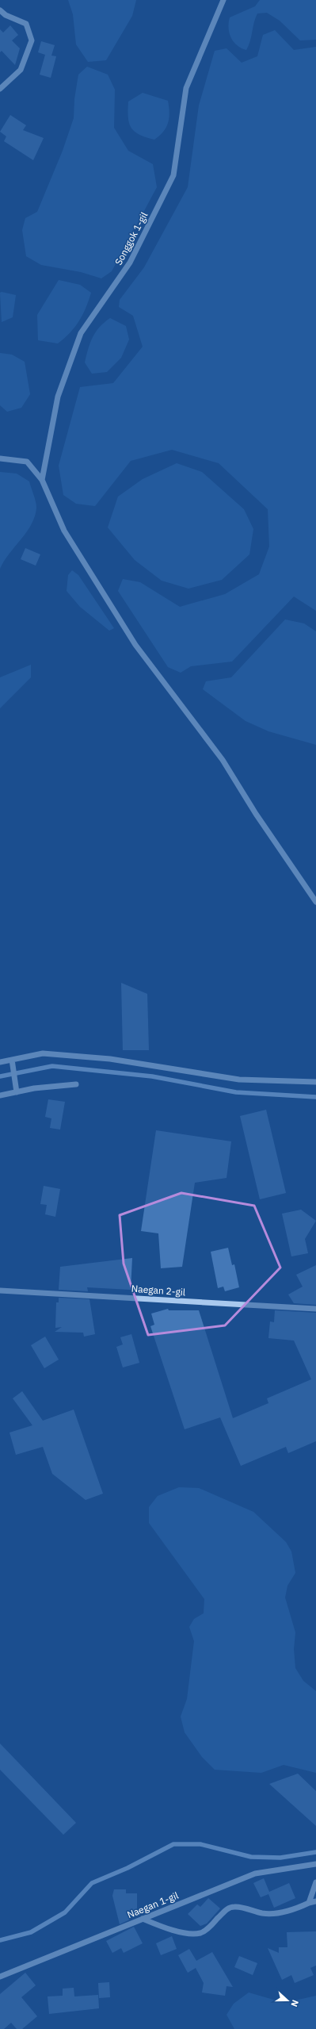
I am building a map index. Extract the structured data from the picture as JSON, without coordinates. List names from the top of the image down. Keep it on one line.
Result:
{"streets":{"lane":["Songgok 1-gil","Naegan 2-gil","Naegan 1-gil"]},"north":"right"}
